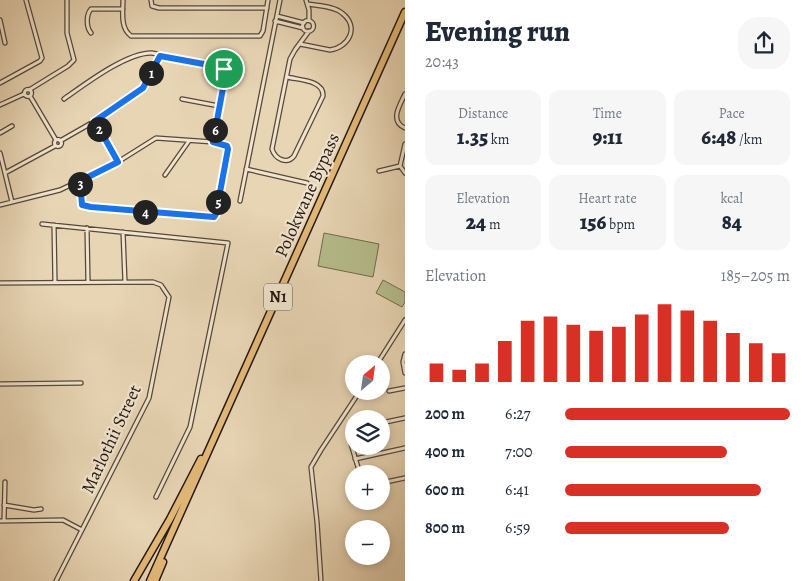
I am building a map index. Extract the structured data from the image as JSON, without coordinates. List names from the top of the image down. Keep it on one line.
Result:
{"streets":{"highway":["Polokwane Bypass","N1"],"street":["Marlothii Street"]},"north":"top right","page":{"heading":["Evening run","20:43"],"pins":["1","2","6","3","5","4"],"stats":[["Distance","1.35 km"],["Time","9:11"],["Pace","6:48 /km"],["Elevation","24 m"],["Heart rate","156 bpm"],["kcal","84"]],"chart":["Elevation","185–205 m"],"map_buttons":["+","−"],"list":[{"name":"200 m","note":"6:27"},{"name":"400 m","note":"7:00"},{"name":"600 m","note":"6:41"},{"name":"800 m","note":"6:59"}]}}
